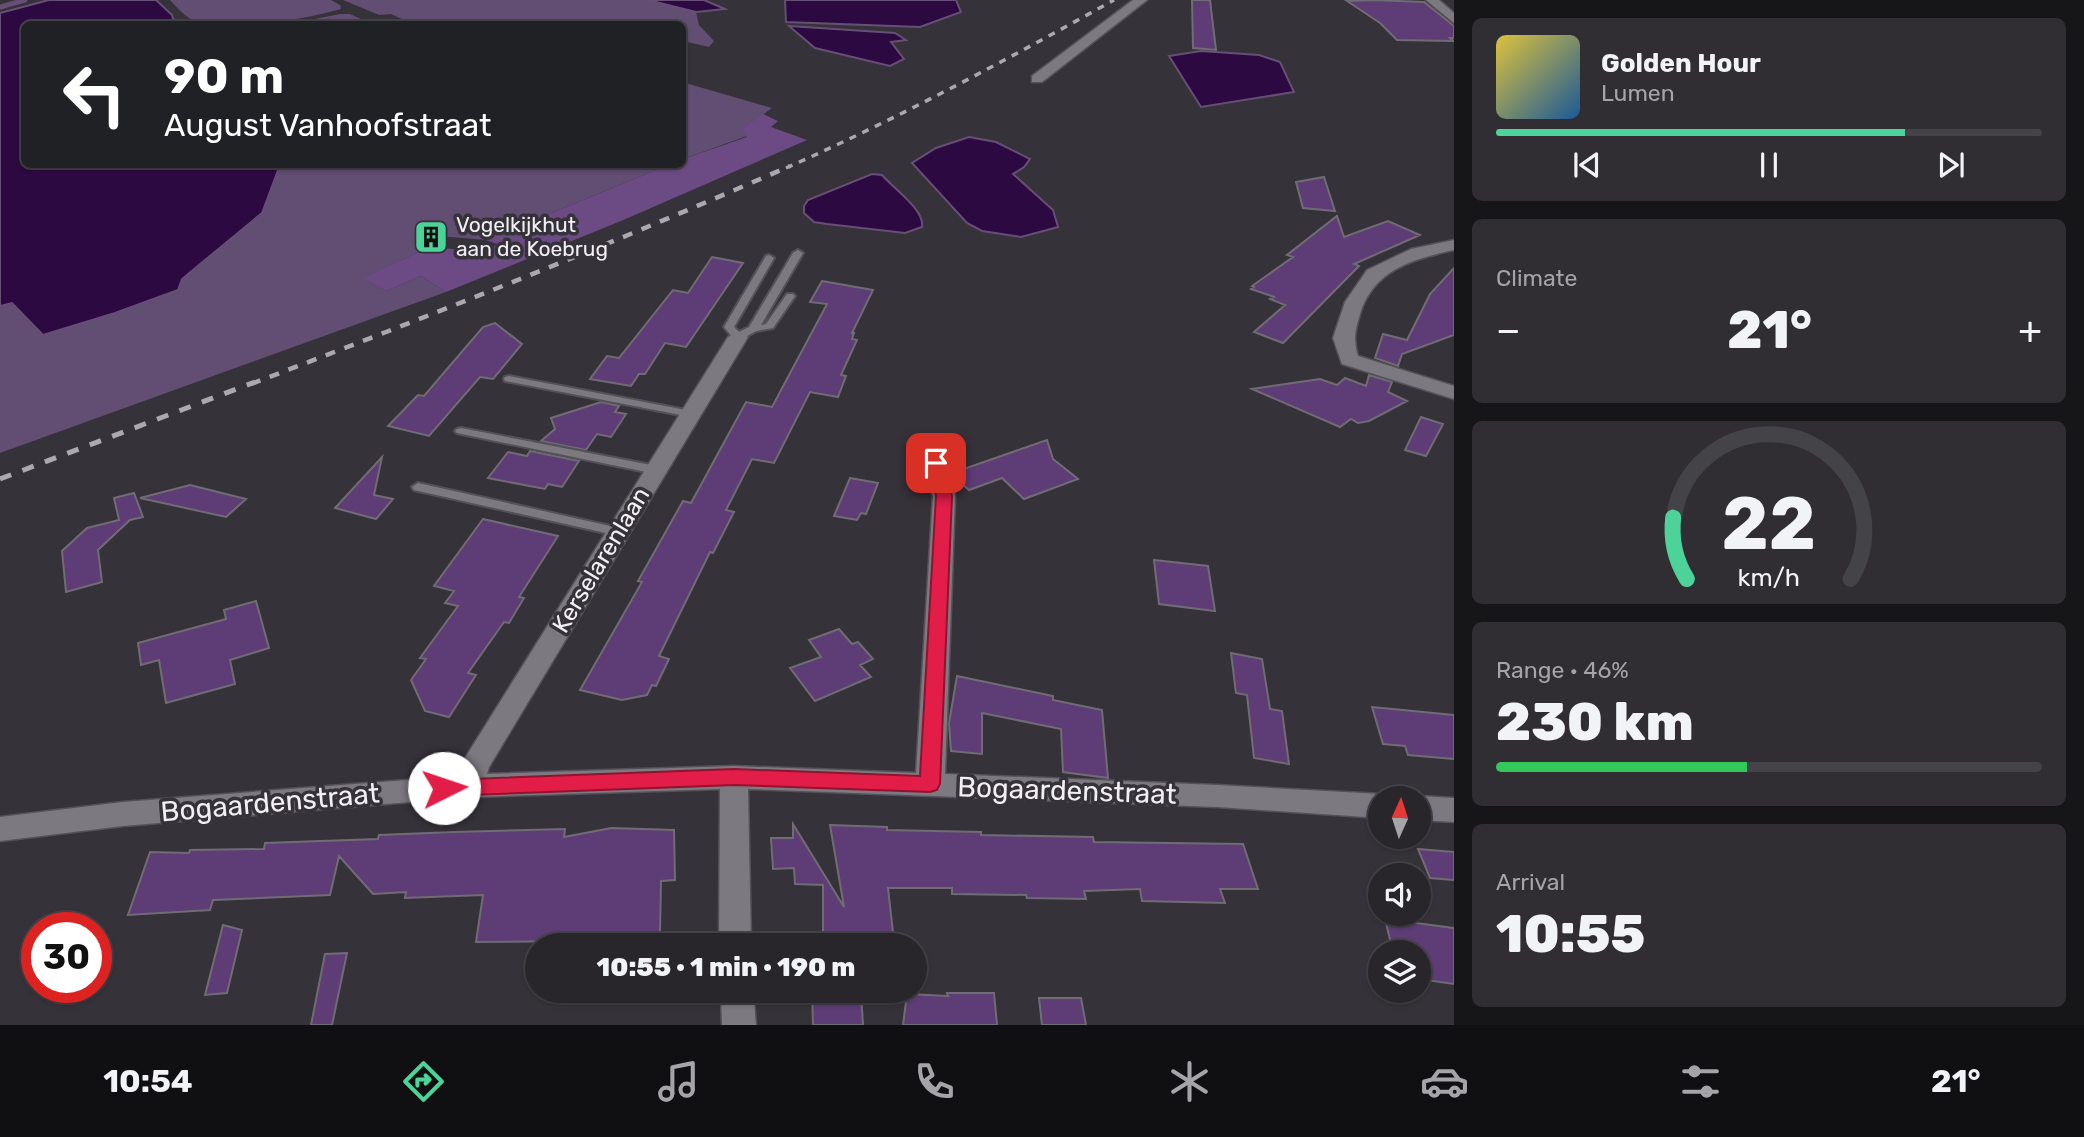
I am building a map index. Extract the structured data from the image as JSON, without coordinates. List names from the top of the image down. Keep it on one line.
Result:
{"streets":{"street":["Kerselarenlaan","Bogaardenstraat"]},"crossings":[["Kerselarenlaan","Bogaardenstraat"]],"places":{"building":["Vogelkijkhut aan de Koebrug"]},"north":"top","page":{"turn":["90 m","August Vanhoofstraat"],"song":["Golden Hour","Lumen"],"tile":["Climate",["Range · 46%","230 km"],["Arrival","10:55"]],"heat":["−","21°","+"],"limit":"30","trip":"10:55 · 1 min · 190 m","tabs":["10:54","21°"],"gauge":["22","km/h"]}}
